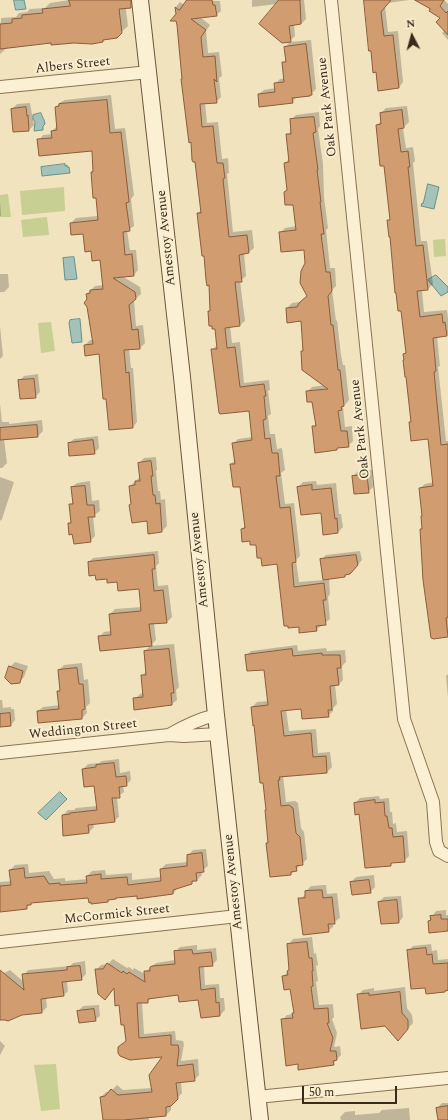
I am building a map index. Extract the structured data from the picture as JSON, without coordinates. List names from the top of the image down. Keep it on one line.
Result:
{"streets":{"street":["Albers Street","Oak Park Avenue","Amestoy Avenue","Weddington Street","McCormick Street"]},"crossings":[["Albers Street","Amestoy Avenue"],["Amestoy Avenue","Weddington Street"],["Amestoy Avenue","McCormick Street"]],"scale_bar":"50 m","north":"top"}
